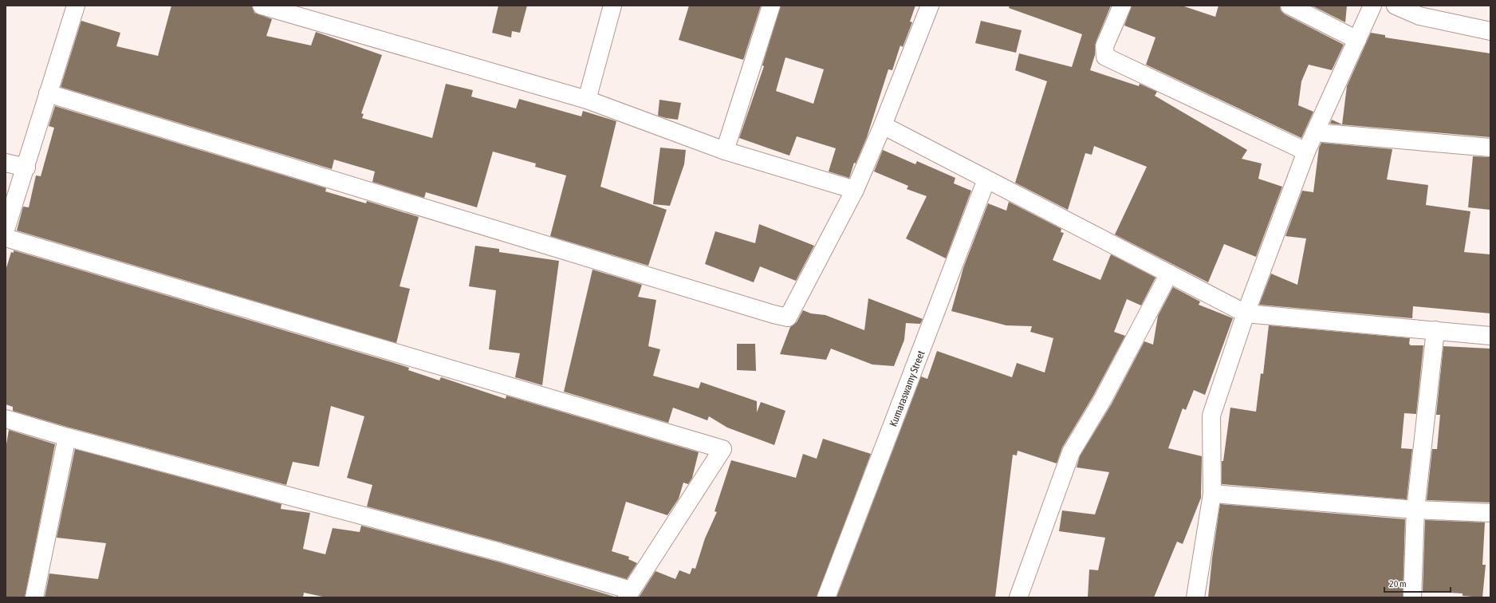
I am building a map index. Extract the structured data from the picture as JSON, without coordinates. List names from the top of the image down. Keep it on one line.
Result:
{"streets":{"street":["Kumaraswamy Street"]},"scale_bar":"20 m"}
